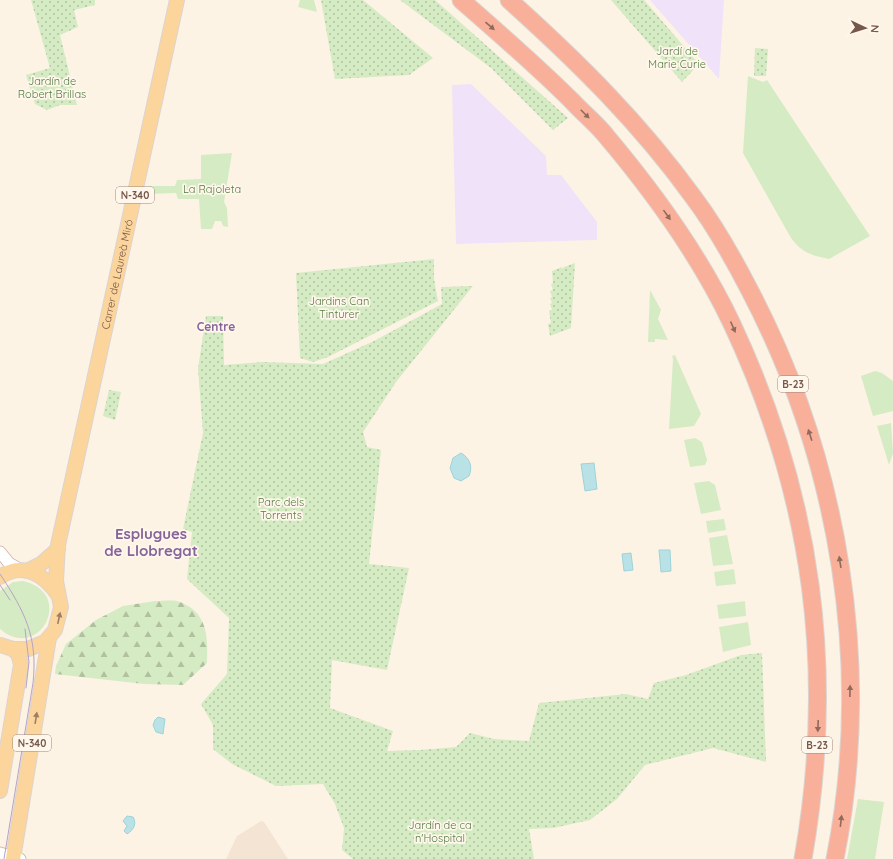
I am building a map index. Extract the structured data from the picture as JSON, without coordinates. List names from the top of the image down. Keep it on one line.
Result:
{"streets":{"highway":["B-23"],"main road":["N-340","Carrer de Laureà Miró"]},"districts":["Centre","Esplugues de Llobregat"],"parks":["Jardí de Marie Curie","Jardín de Robert Brillas","La Rajoleta","Jardins Can Tinturer","Parc dels Torrents","Jardín de ca n'Hospital"],"north":"right"}
